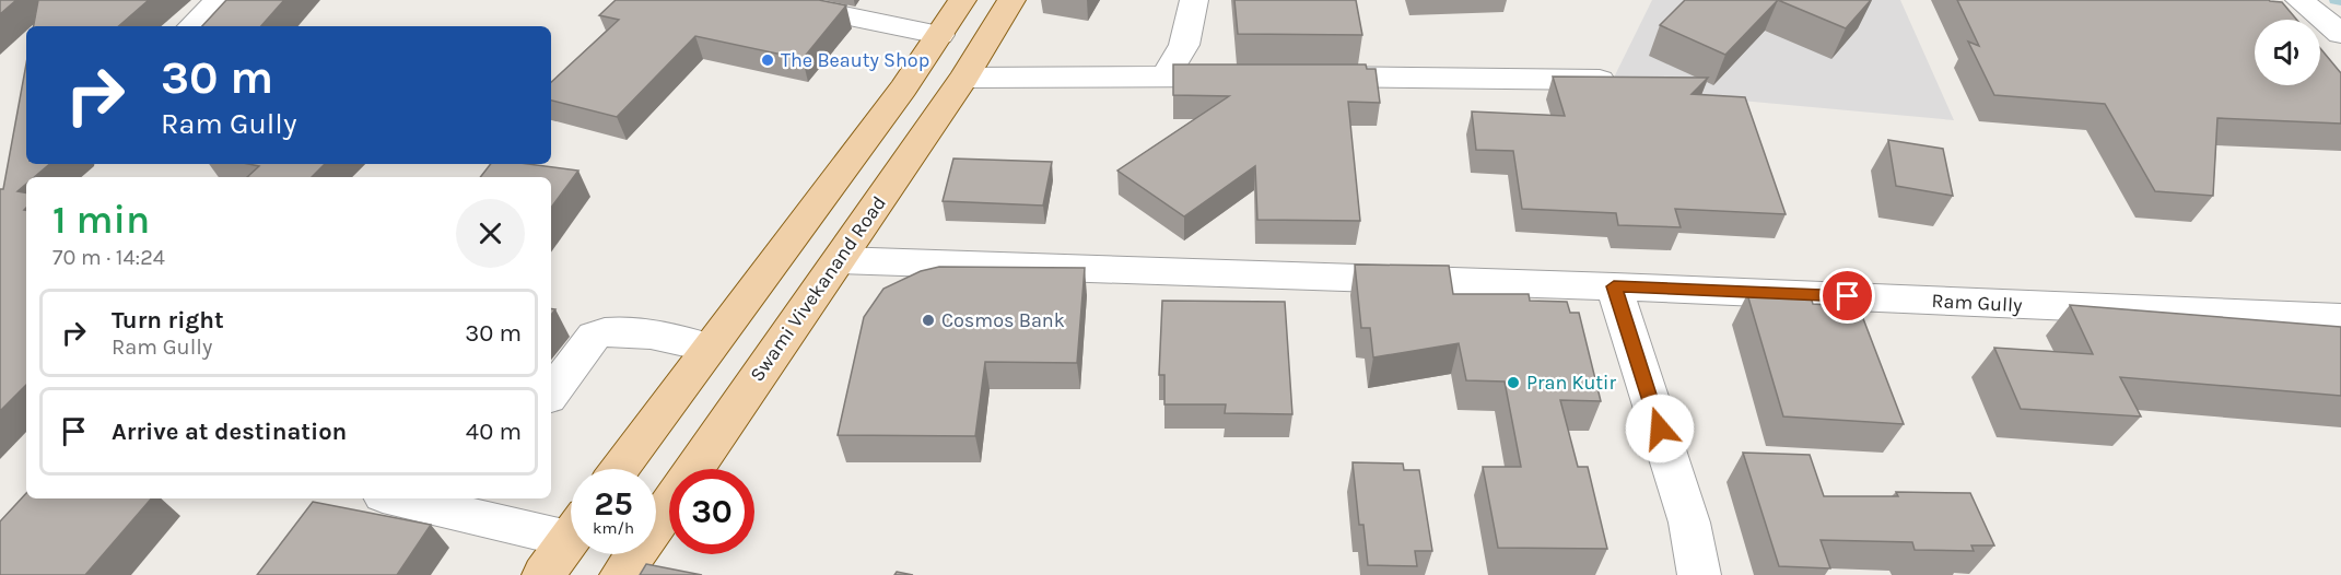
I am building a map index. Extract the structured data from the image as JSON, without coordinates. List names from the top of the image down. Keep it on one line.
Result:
{"streets":{"main road":["Swami Vivekanand Road"],"street":["Ram Gully"]},"crossings":[["Swami Vivekanand Road","Ram Gully"]],"places":["The Beauty Shop","Cosmos Bank","Pran Kutir"],"page":{"turn":["30 m","Ram Gully"],"heading":["1 min","70 m · 14:24"],"list":[{"name":"Turn right","note":"Ram Gully","value":"30 m"},{"name":"Arrive at destination","value":"40 m"}],"speed":"25 km/h","limit":"30"}}
